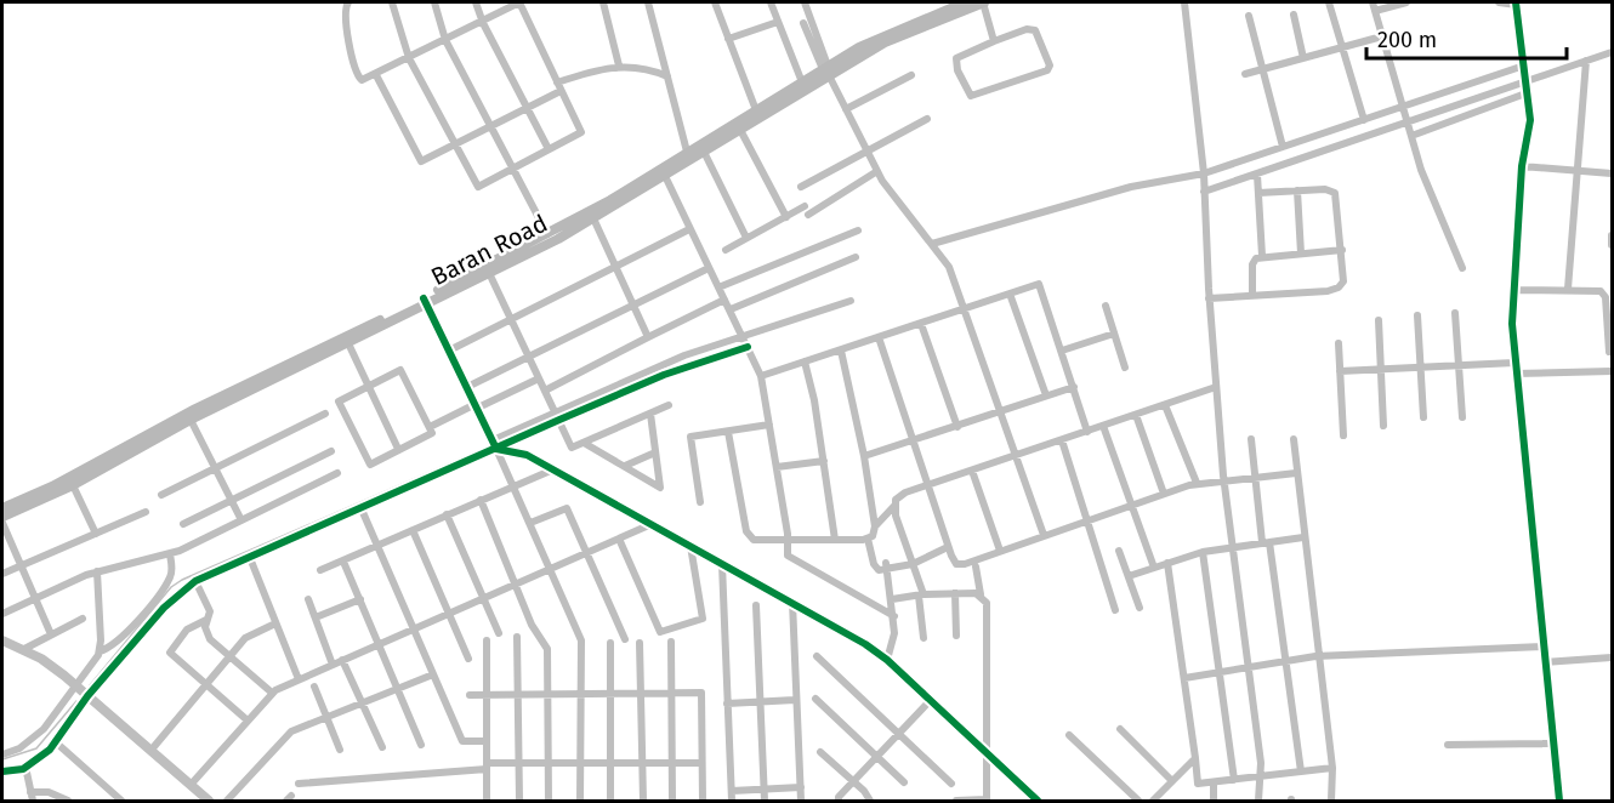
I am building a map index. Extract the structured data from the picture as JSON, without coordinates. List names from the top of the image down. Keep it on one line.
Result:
{"streets":{"main road":["Baran Road"]},"scale_bar":"200 m"}
